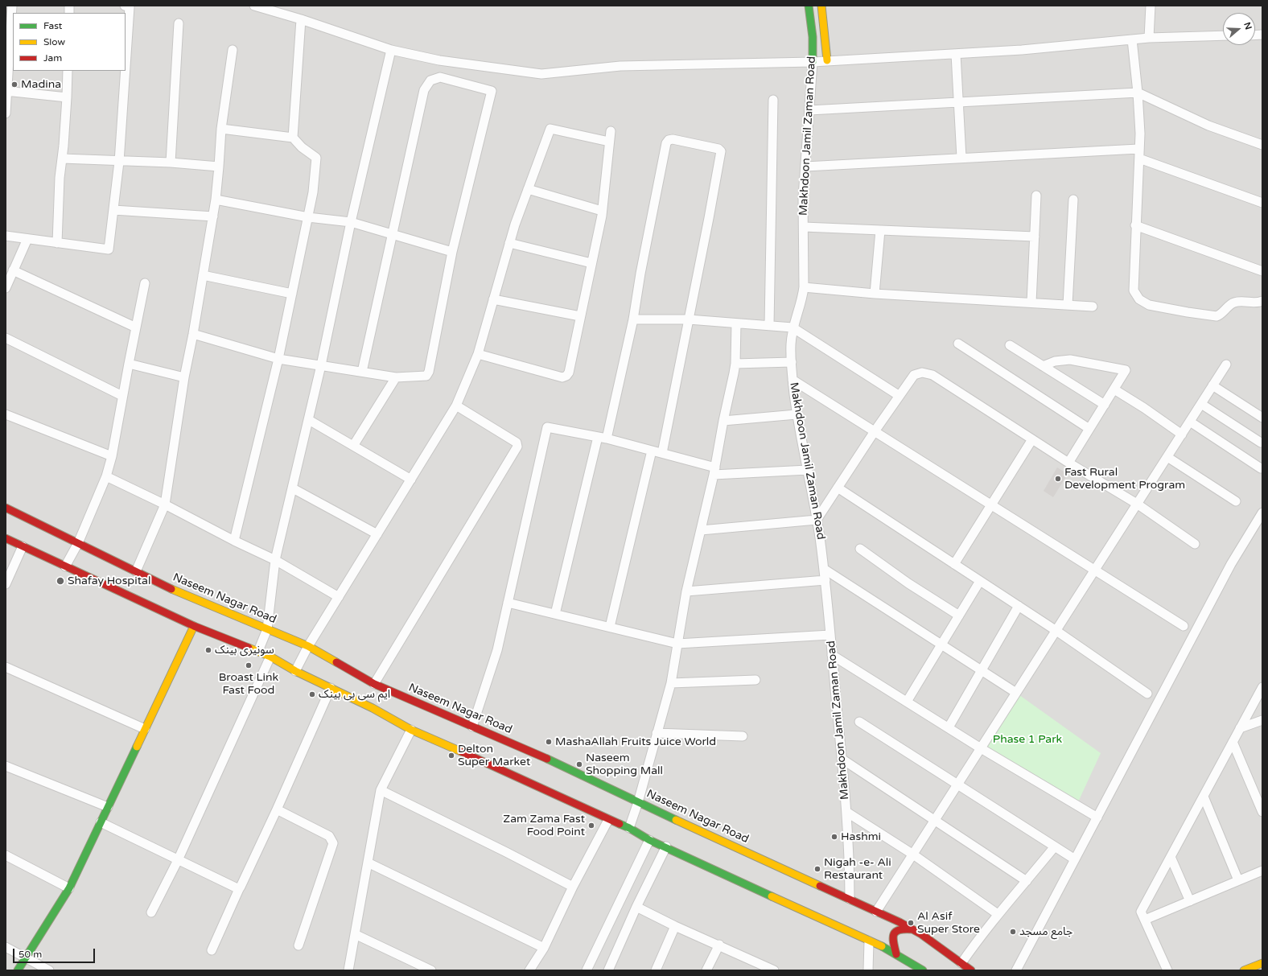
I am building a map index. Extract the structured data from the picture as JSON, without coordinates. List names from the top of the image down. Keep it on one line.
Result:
{"streets":{"main road":["Makhdoon Jamil Zaman Road","Naseem Nagar Road"]},"crossings":[["Makhdoon Jamil Zaman Road","Naseem Nagar Road"]],"parks":["Phase 1 Park"],"places":["Madina","Fast Rural Development Program","Shafay Hospital","سونیری بینک","Broast Link Fast Food","ایم سی بی بینک","MashaAllah Fruits Juice World","Delton Super Market","Naseem Shopping Mall","Zam Zama Fast Food Point","Hashmi","Nigah -e- Ali Restaurant","Al Asif Super Store","جامع مسجد"],"legend":["Fast","Slow","Jam"],"scale_bar":"50 m","north":"right"}
